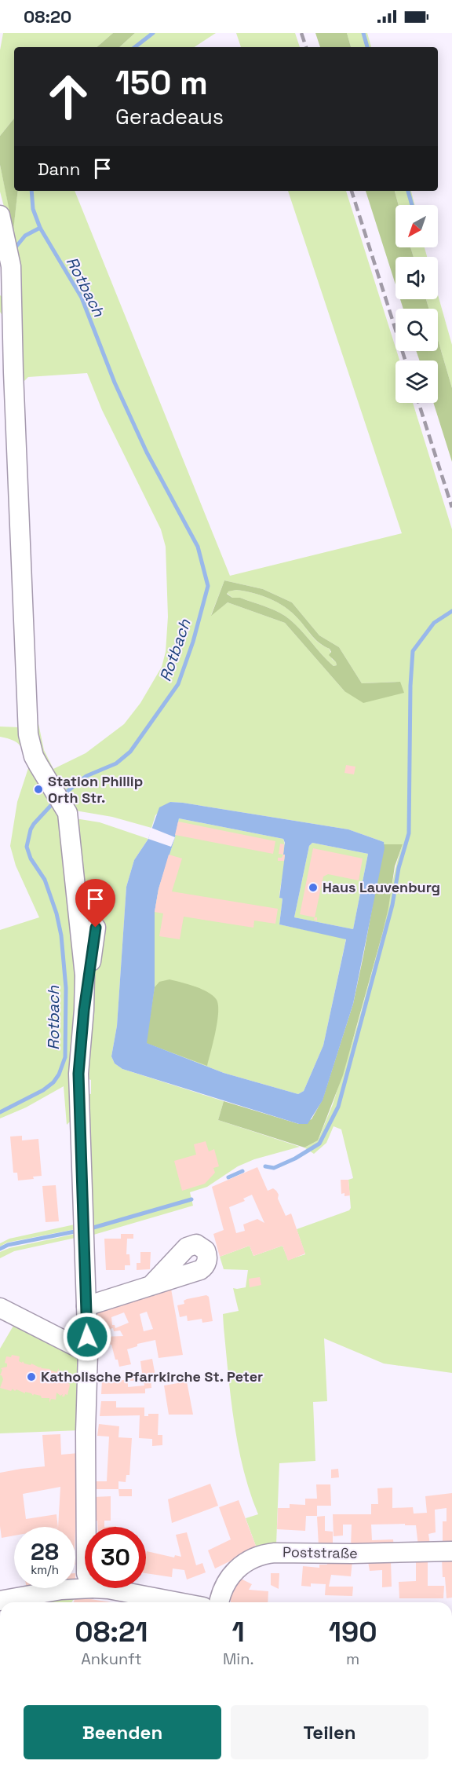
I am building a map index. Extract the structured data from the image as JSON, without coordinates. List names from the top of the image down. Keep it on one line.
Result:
{"streets":{"street":["Poststraße"]},"water":["Rotbach"],"places":["Station Phillip Orth Str.","Haus Lauvenburg","Katholische Pfarrkirche St. Peter"],"north":"bottom left","page":{"status":"08:20","turn":["150 m","Geradeaus"],"then":"Dann","speed":"28 km/h","limit":"30","eta":["08:21","Ankunft","1","Min.","190","m"],"buttons":["Beenden","Teilen"]}}
